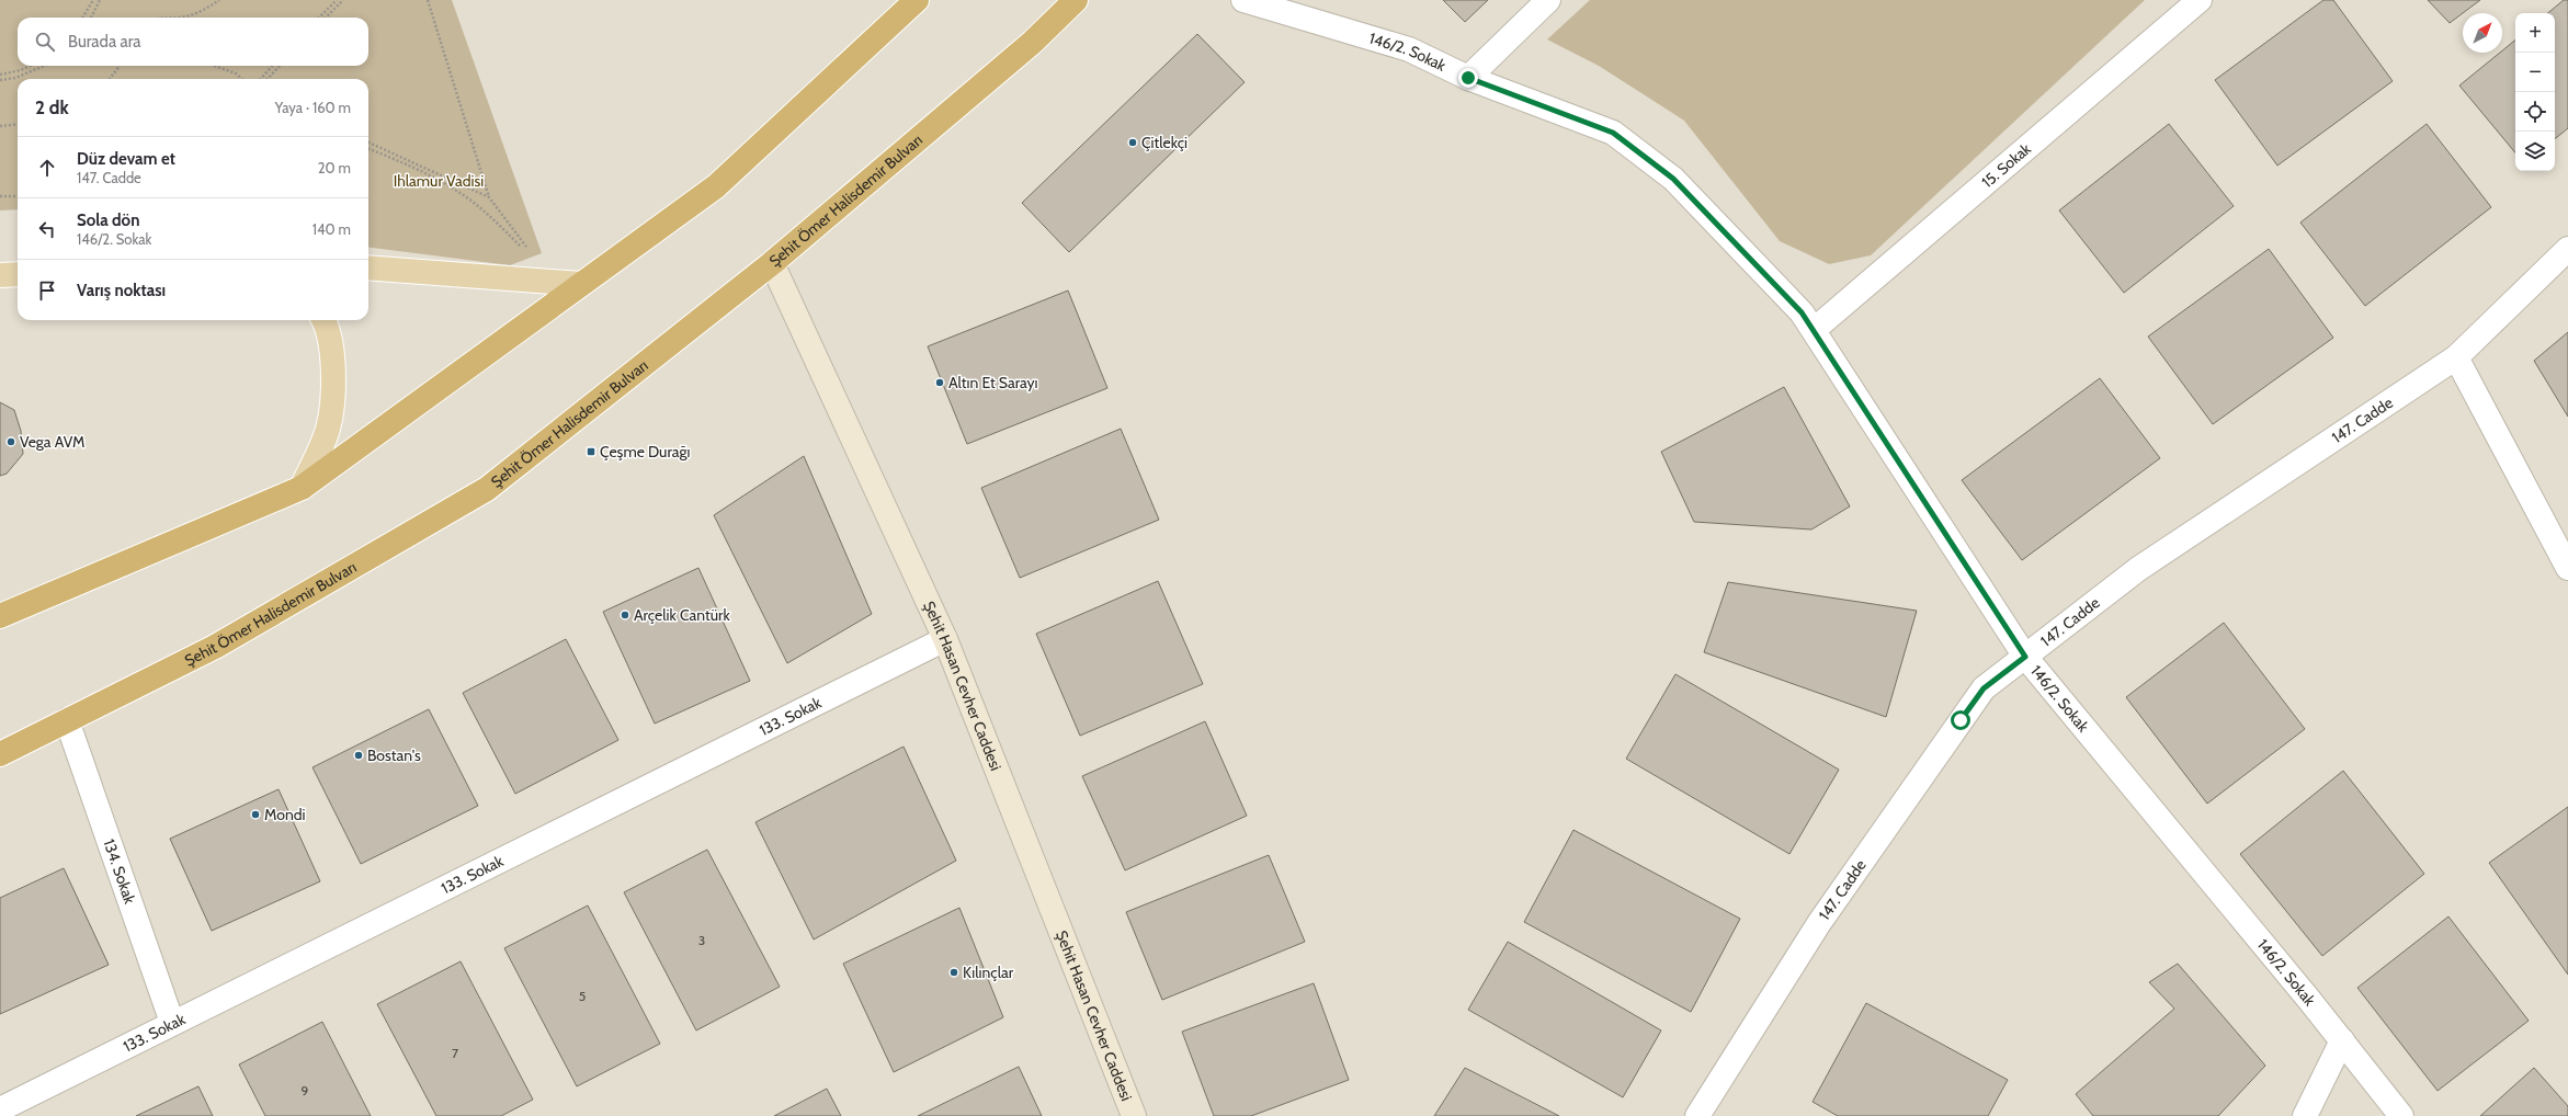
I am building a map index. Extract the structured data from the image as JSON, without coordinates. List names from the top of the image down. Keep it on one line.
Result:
{"streets":{"highway":["Şehit Ömer Halisdemir Bulvarı"],"street":["146/2. Sokak","15. Sokak","147. Cadde","Şehit Hasan Cevher Caddesi","133. Sokak","134. Sokak"]},"crossings":[["146/2. Sokak","15. Sokak"],["146/2. Sokak","147. Cadde"],["Şehit Ömer Halisdemir Bulvarı","Şehit Hasan Cevher Caddesi"],["Şehit Ömer Halisdemir Bulvarı","134. Sokak"],["Şehit Hasan Cevher Caddesi","133. Sokak"],["133. Sokak","134. Sokak"]],"parks":["Ihlamur Vadisi"],"places":{"other":["Çitlekçi","Altın Et Sarayı","Vega AVM","Arçelik Cantürk","Bostan's","Mondi","Kılınçlar"],"transit":["Çeşme Durağı"]},"house_numbers":["3","5","7","9"],"north":"top right","page":{"map_buttons":["+","−"],"search":"Burada ara","heading":["2 dk","Yaya · 160 m"],"list":[["Düz devam et","147. Cadde","20 m"],["Sola dön","146/2. Sokak","140 m"],"Varış noktası"]}}
